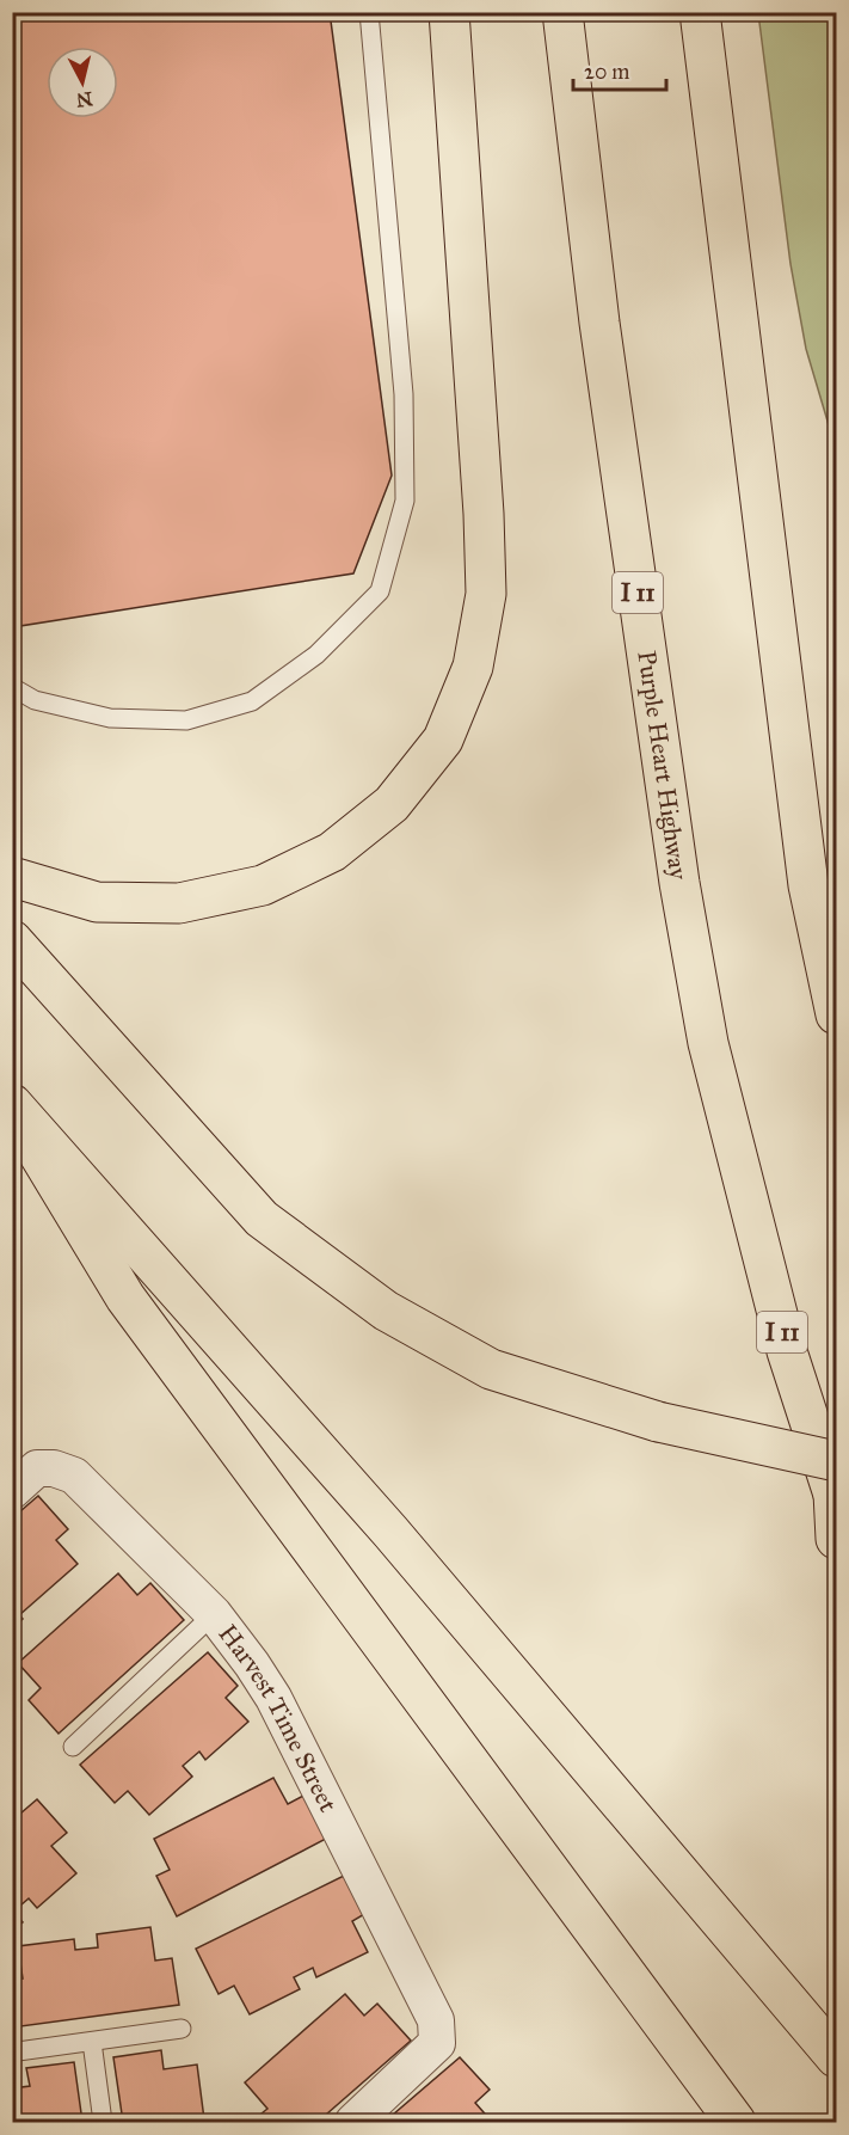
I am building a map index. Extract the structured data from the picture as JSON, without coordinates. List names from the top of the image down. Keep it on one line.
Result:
{"streets":{"main road":["I 11","Purple Heart Highway"],"street":["Harvest Time Street"]},"scale_bar":"20 m","north":"bottom"}
